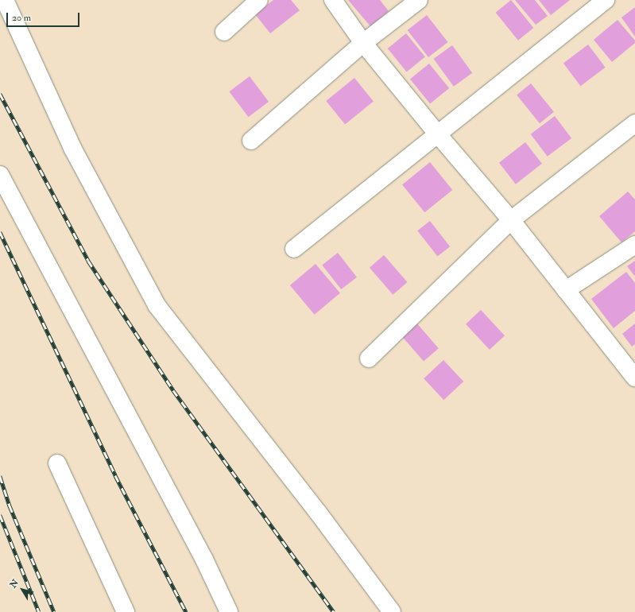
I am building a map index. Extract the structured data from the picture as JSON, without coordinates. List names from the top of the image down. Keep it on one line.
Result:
{"scale_bar":"20 m","north":"top left"}
